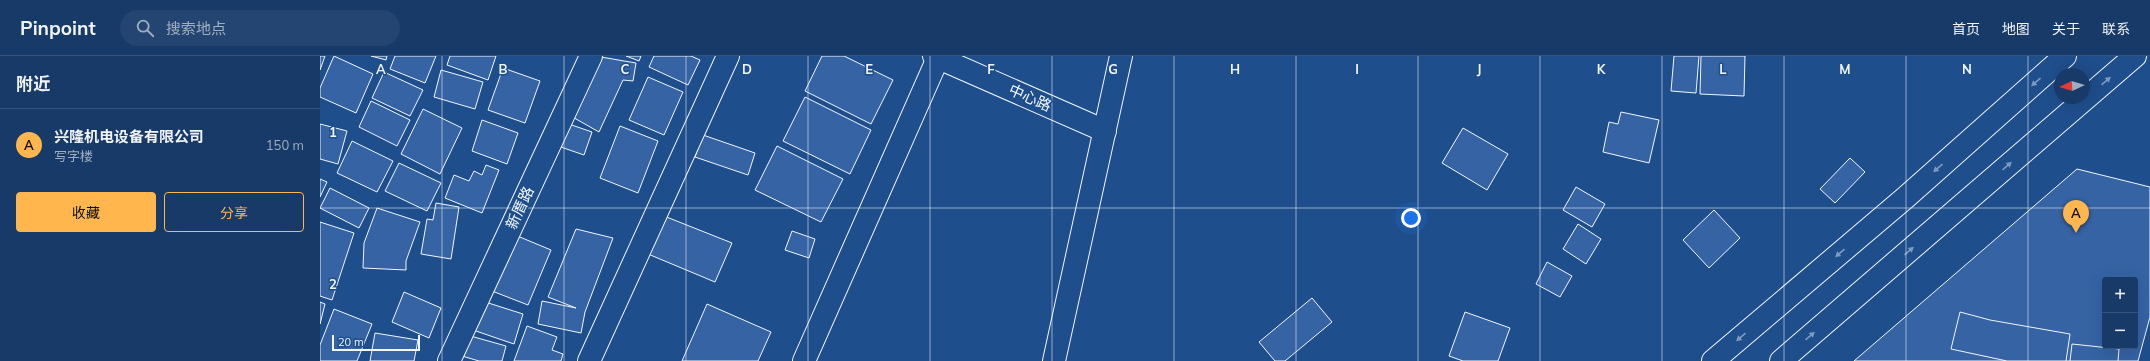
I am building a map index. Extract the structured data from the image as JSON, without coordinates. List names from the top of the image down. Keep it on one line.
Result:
{"streets":{"street":["中心路","新厝路"]},"scale_bar":"20 m","north":"left","page":{"header":"Pinpoint","search":"搜索地点","nav":["首页","地图","关于","联系"],"heading":"附近","list":[{"mark":"A","name":"兴隆机电设备有限公司","note":"写字楼","value":"150 m"}],"buttons":["收藏","分享"],"pins":"A","map_buttons":["+","−"],"scale":"20 m"},"grid":{"columns":["A","B","C","D","E","F","G","H","I","J","K","L","M","N"],"rows":["1","2"]}}
